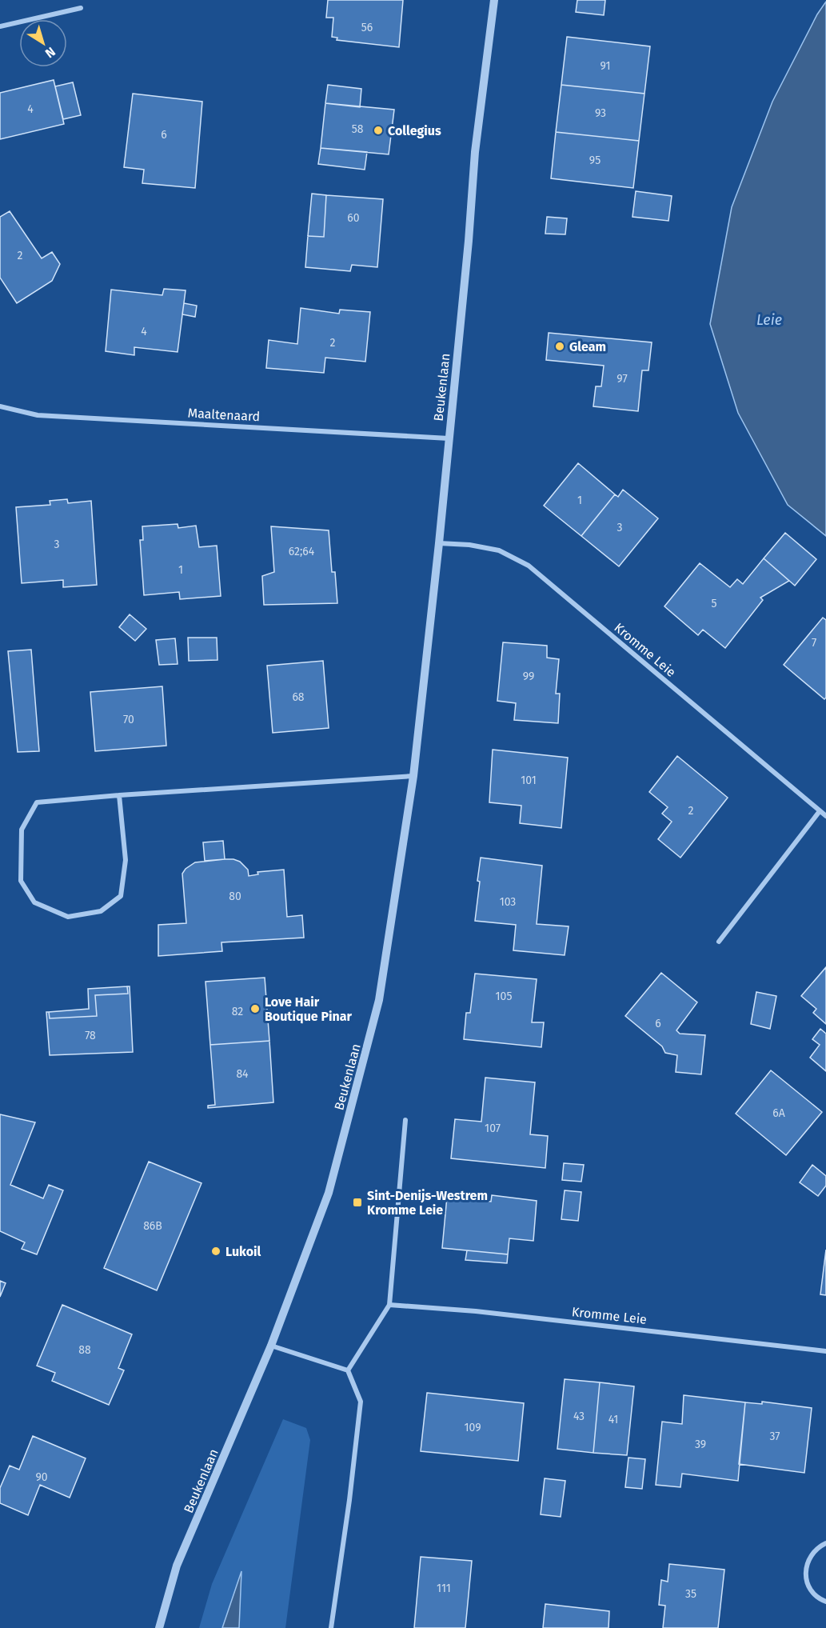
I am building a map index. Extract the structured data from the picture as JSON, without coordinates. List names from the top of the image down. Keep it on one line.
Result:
{"streets":{"street":["Beukenlaan","Maaltenaard","Kromme Leie"]},"crossings":[["Beukenlaan","Maaltenaard"],["Beukenlaan","Kromme Leie"]],"water":["Leie"],"places":{"other":["Collegius","Gleam","Love Hair Boutique Pinar","Lukoil"],"transit":["Sint-Denijs-Westrem Kromme Leie"]},"house_numbers":["56","91","4","93","58","6","95","60","2","4","2","97","1","3","3","62;64","1","5","7","99","68","70","101","2","80","103","105","82","6","78","84","6A","107","86B","88","43","41","109","37","39","90","111","35"],"north":"bottom right"}
